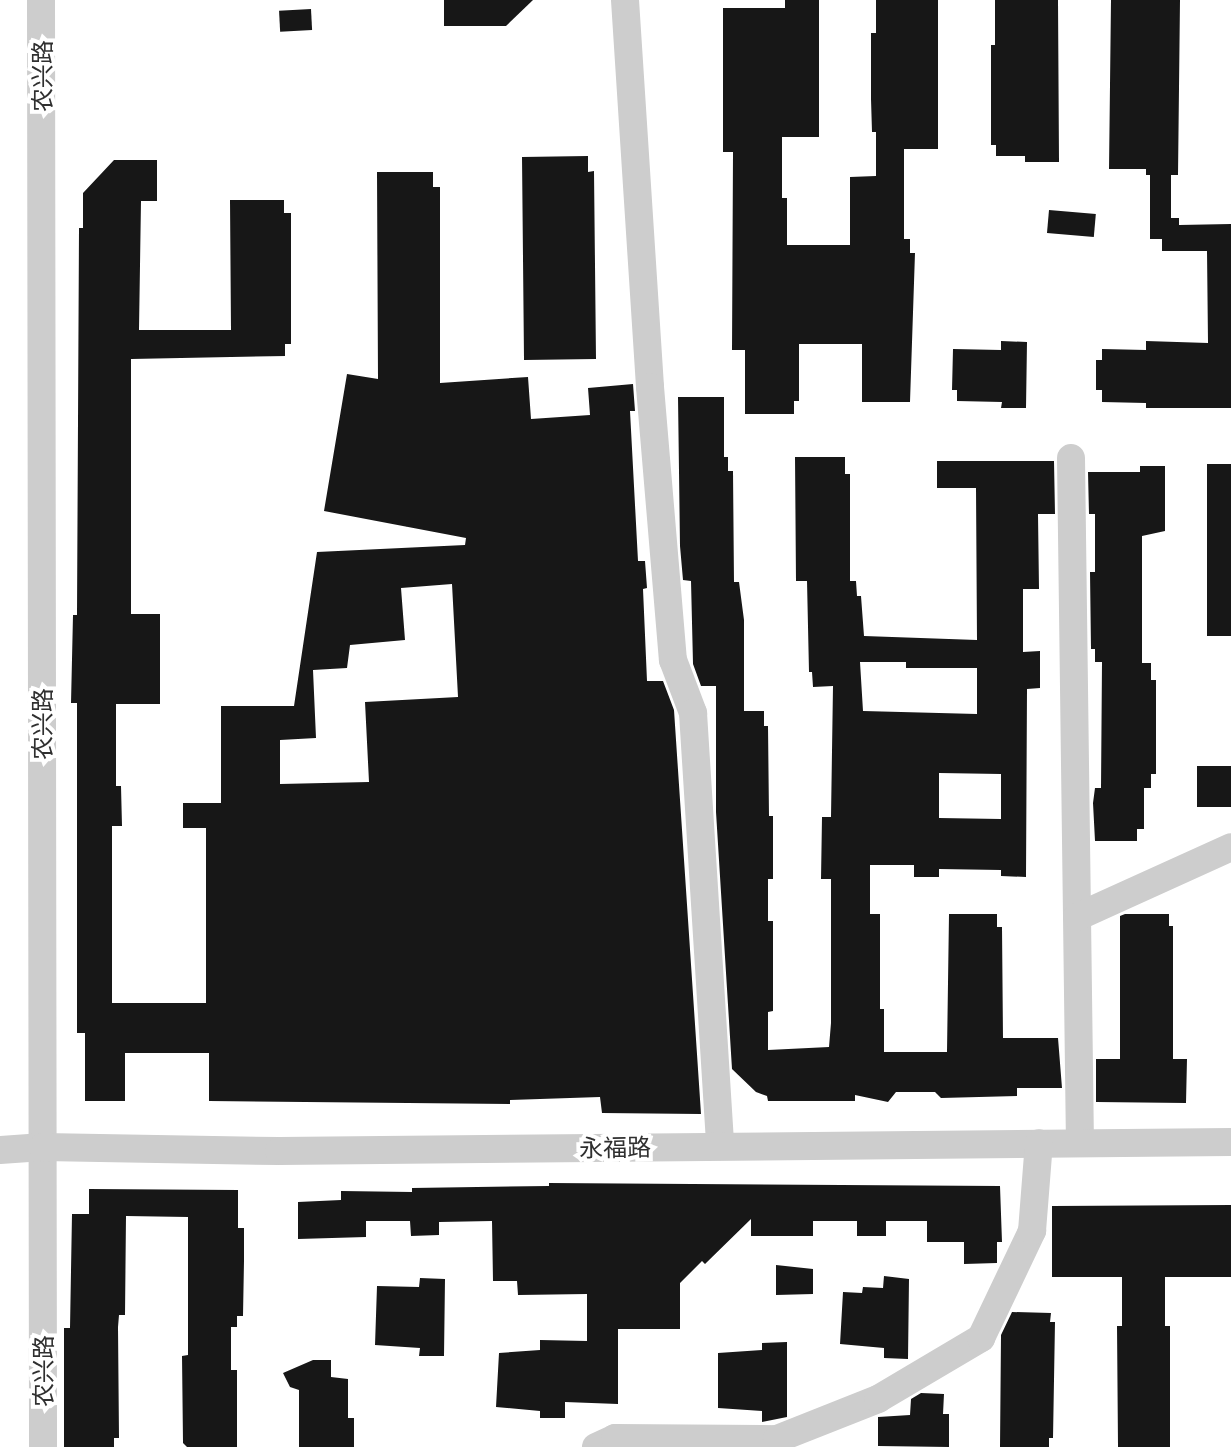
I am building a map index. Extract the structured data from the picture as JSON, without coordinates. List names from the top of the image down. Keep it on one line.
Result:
{"streets":{"street":["农兴路","永福路"]},"crossings":[["农兴路","永福路"]]}
